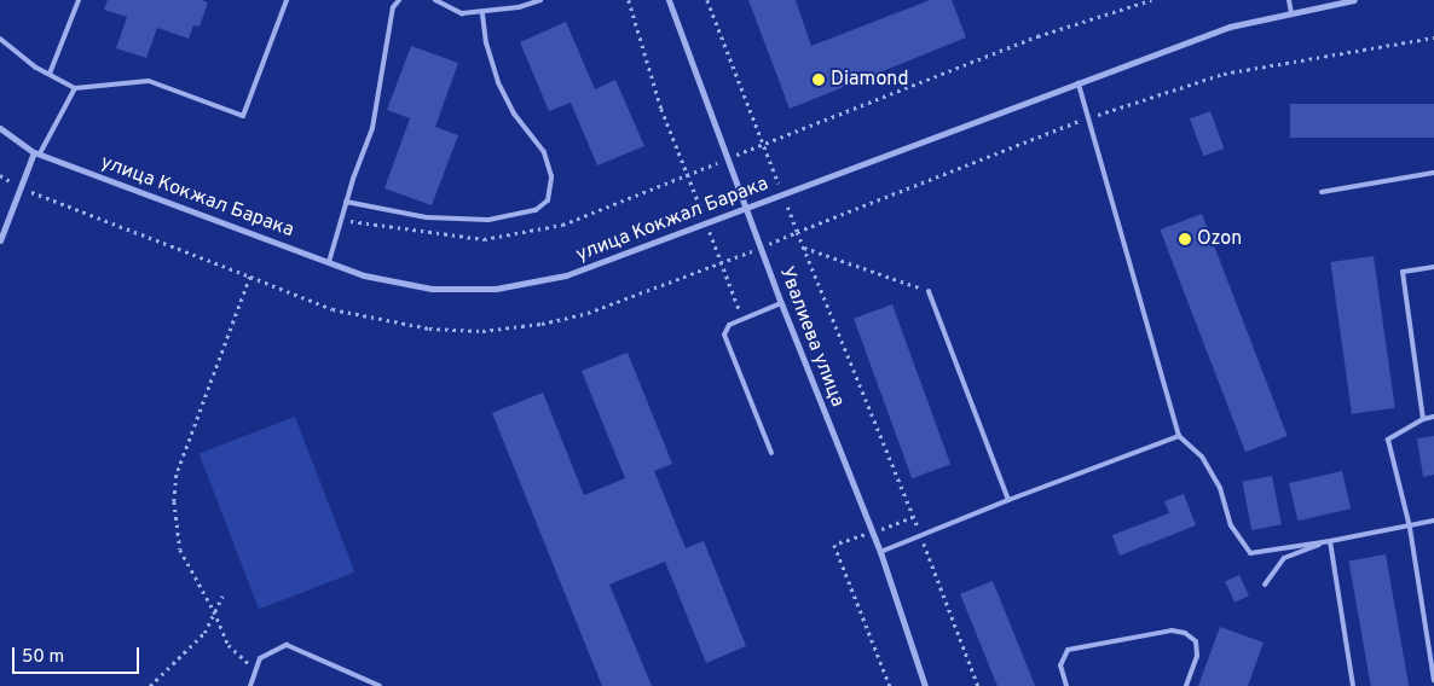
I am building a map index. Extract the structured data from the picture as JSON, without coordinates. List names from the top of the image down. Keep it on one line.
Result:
{"streets":{"street":["улица Кокжал Барака","Увалиева улица"]},"crossings":[["улица Кокжал Барака","Увалиева улица"]],"places":["Diamond","Ozon"],"scale_bar":"50 m"}
